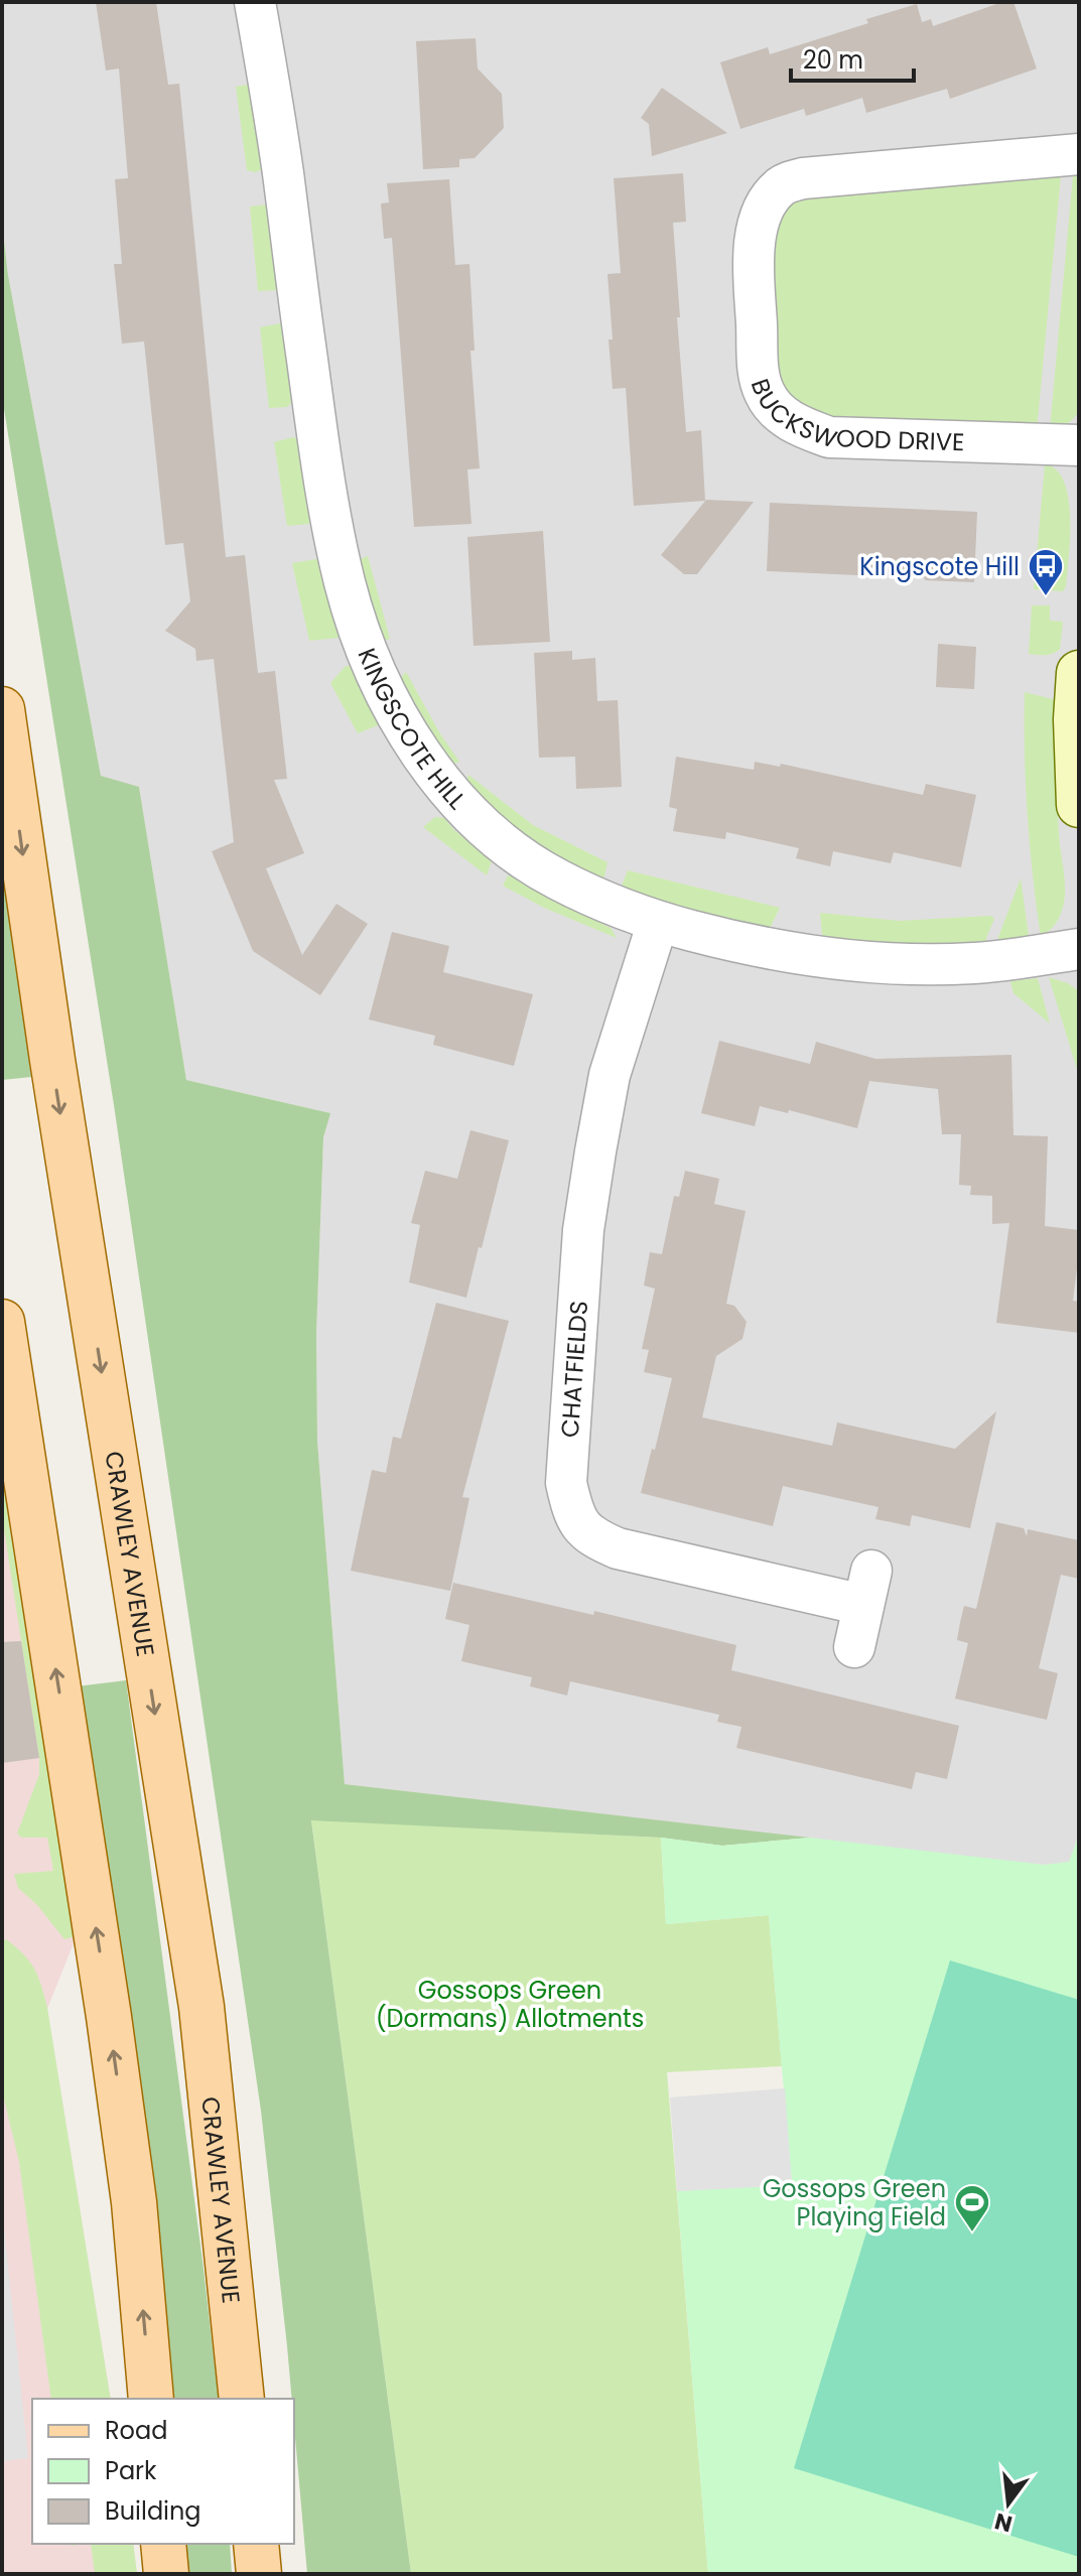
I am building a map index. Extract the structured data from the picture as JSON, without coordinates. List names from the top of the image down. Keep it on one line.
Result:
{"streets":{"main road":["CRAWLEY AVENUE"],"street":["BUCKSWOOD DRIVE","KINGSCOTE HILL","CHATFIELDS"]},"crossings":[["KINGSCOTE HILL","CHATFIELDS"]],"parks":["Gossops Green (Dormans) Allotments"],"places":{"bus stop":["Kingscote Hill"],"sports":["Gossops Green Playing Field"]},"legend":["Road","Park","Building"],"scale_bar":"20 m","north":"bottom"}
